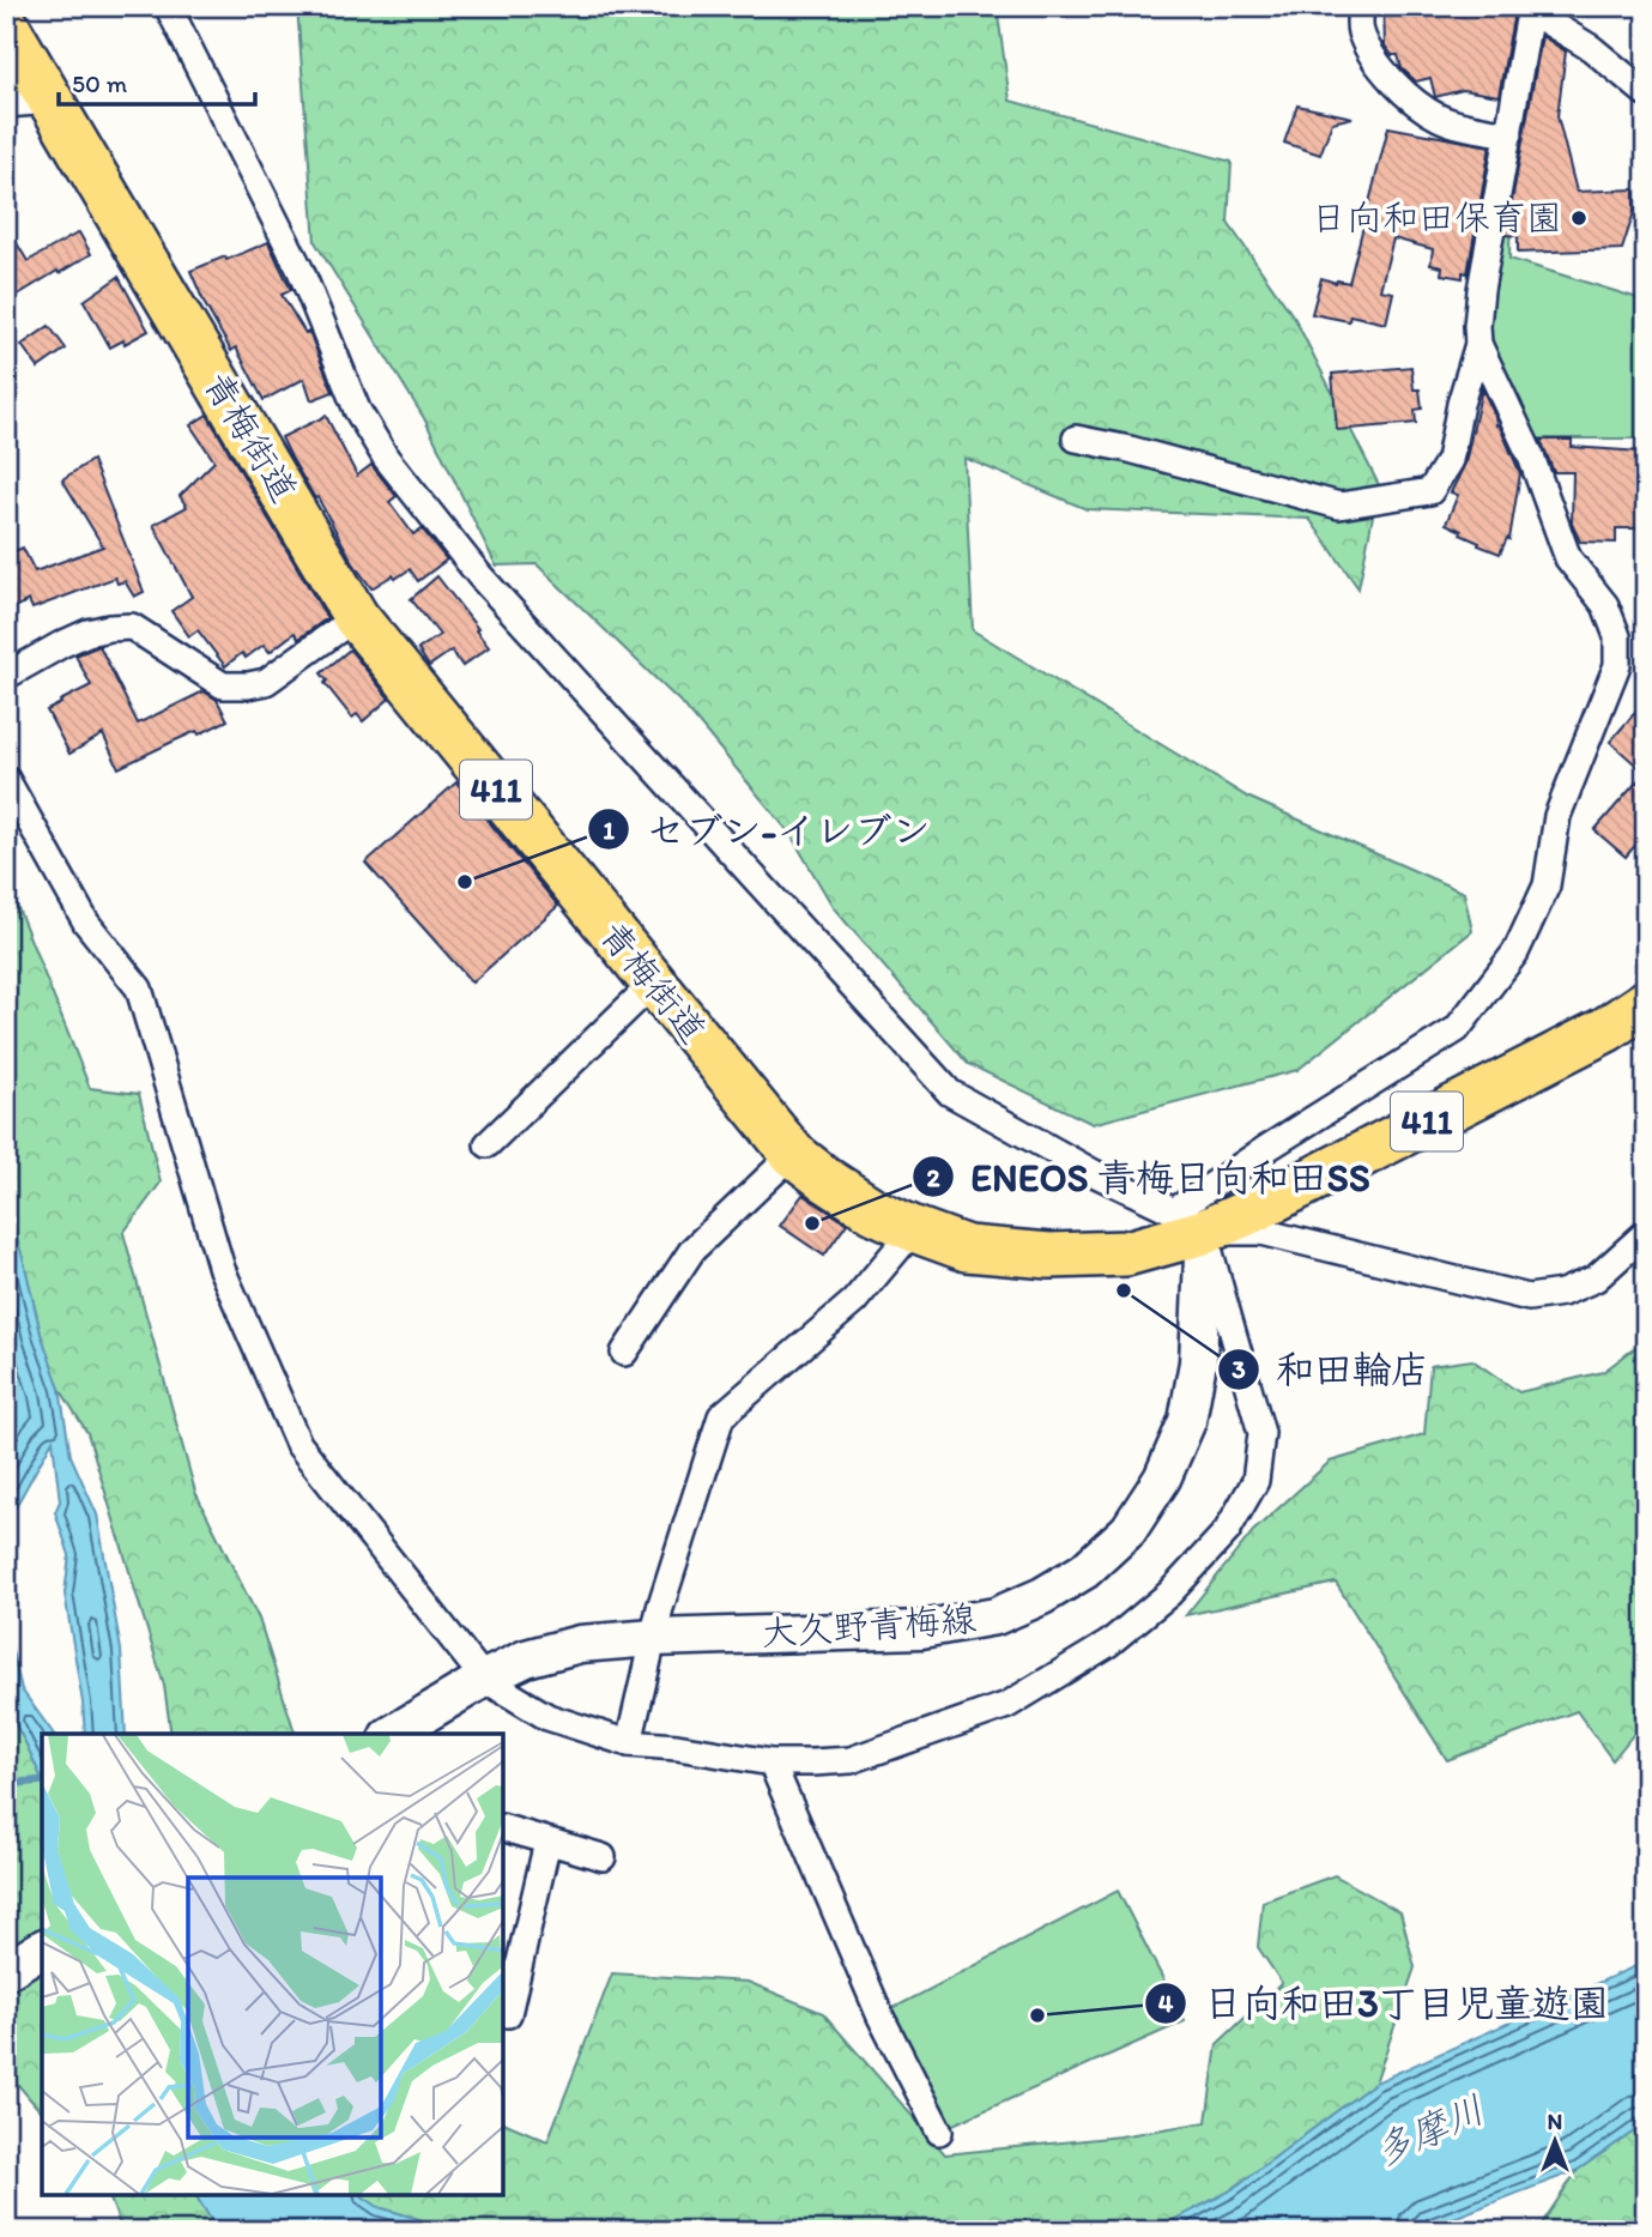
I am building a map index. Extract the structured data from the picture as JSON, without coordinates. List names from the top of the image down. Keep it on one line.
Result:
{"streets":{"highway":["青梅街道","411"],"main road":["大久野青梅線"]},"crossings":[["青梅街道","大久野青梅線"]],"water":["多摩川"],"places":["日向和田保育園","セブン-イレブン","ENEOS 青梅日向和田SS","和田輪店","日向和田3丁目児童遊園"],"scale_bar":"50 m","north":"top"}
